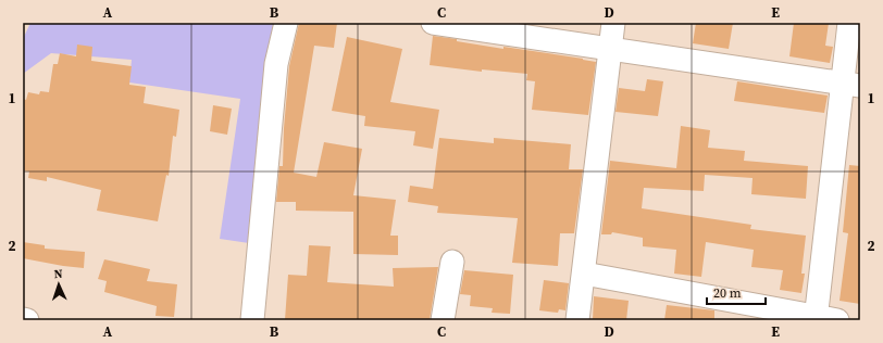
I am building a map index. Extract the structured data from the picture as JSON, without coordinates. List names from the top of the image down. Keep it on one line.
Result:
{"scale_bar":"20 m","north":"top","grid":{"columns":["A","B","C","D","E"],"rows":["1","2"]}}
